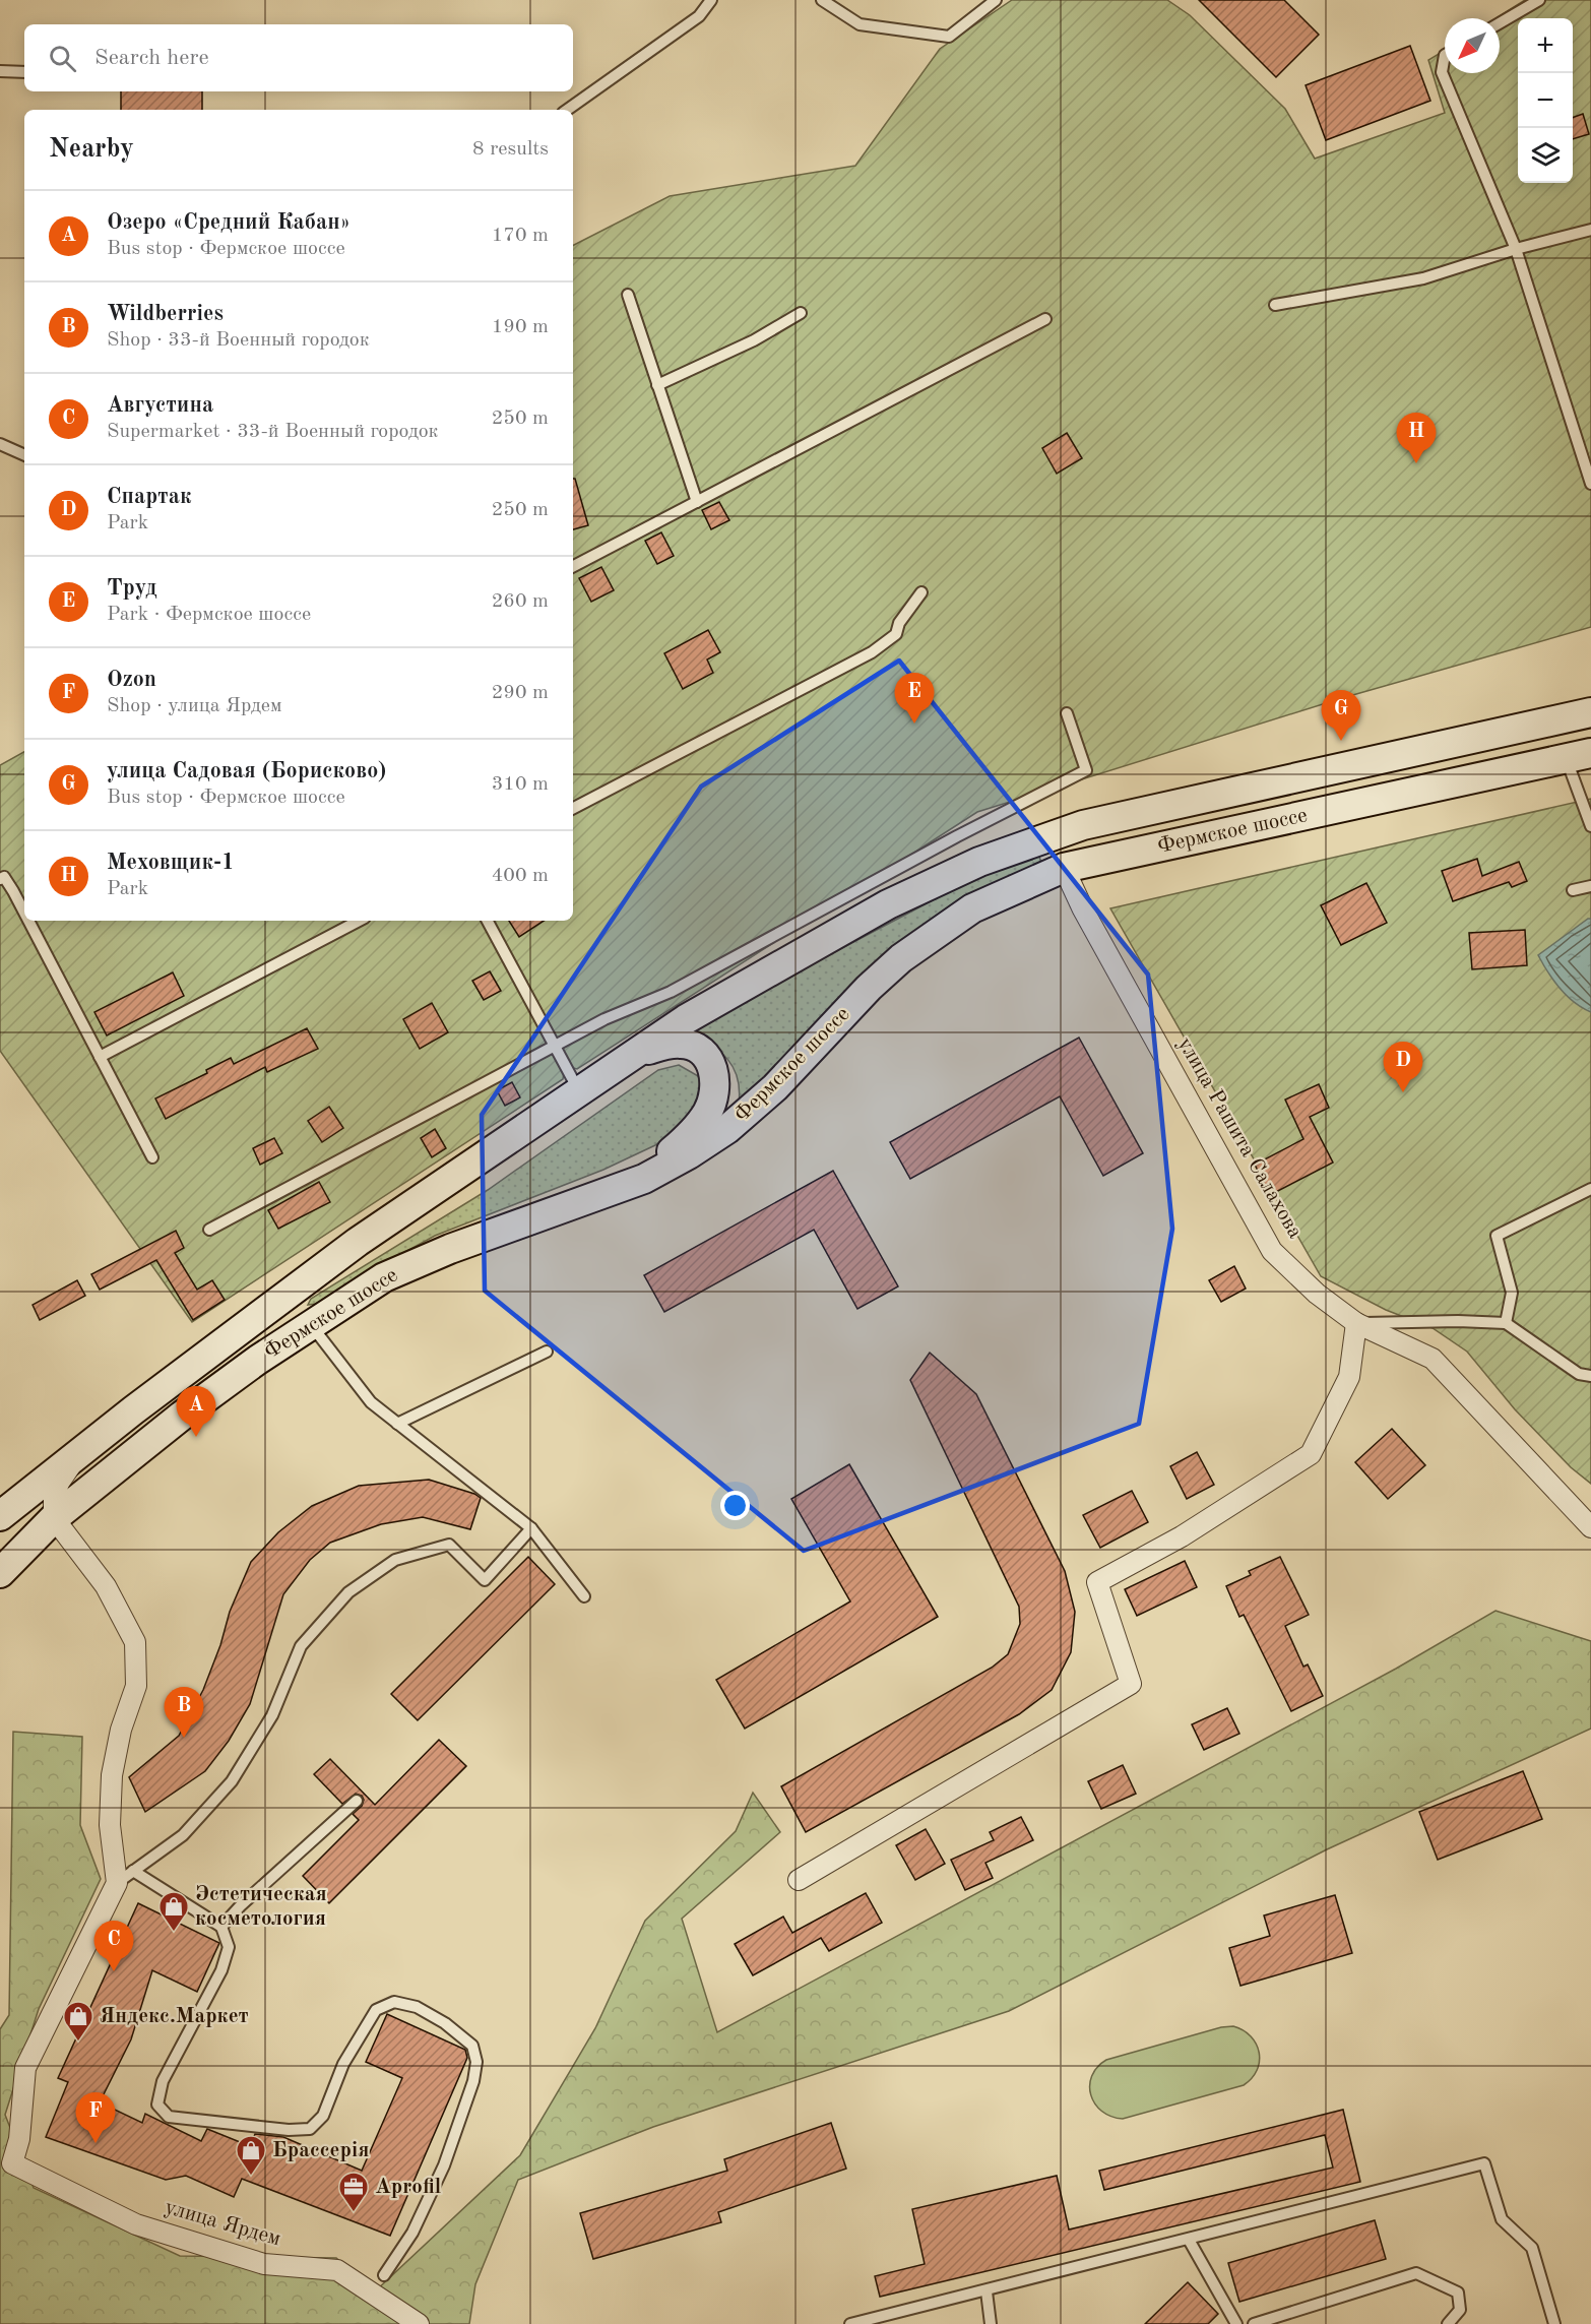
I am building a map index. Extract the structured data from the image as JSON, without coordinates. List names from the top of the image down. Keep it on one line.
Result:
{"streets":{"main road":["Фермское шоссе"],"street":["улица Рашита Салахова","улица Ярдем"]},"crossings":[["Фермское шоссе","улица Рашита Салахова"]],"places":{"shop":["Эстетическая косметология","Яндекс.Маркет","Брассерiя"],"office":["Aprofil"]},"north":"bottom left","page":{"map_buttons":["+","−"],"search":"Search here","heading":["Nearby","8 results"],"list":[{"mark":"A","name":"Озеро «Средний Кабан»","note":"Bus stop · Фермское шоссе","value":"170 m"},{"mark":"B","name":"Wildberries","note":"Shop · 33-й Военный городок","value":"190 m"},{"mark":"C","name":"Августина","note":"Supermarket · 33-й Военный городок","value":"250 m"},{"mark":"D","name":"Спартак","note":"Park","value":"250 m"},{"mark":"E","name":"Труд","note":"Park · Фермское шоссе","value":"260 m"},{"mark":"F","name":"Ozon","note":"Shop · улица Ярдем","value":"290 m"},{"mark":"G","name":"улица Садовая (Борисково)","note":"Bus stop · Фермское шоссе","value":"310 m"},{"mark":"H","name":"Меховщик-1","note":"Park","value":"400 m"}],"pins":["H","E","G","D","A","B","C","F"]}}
